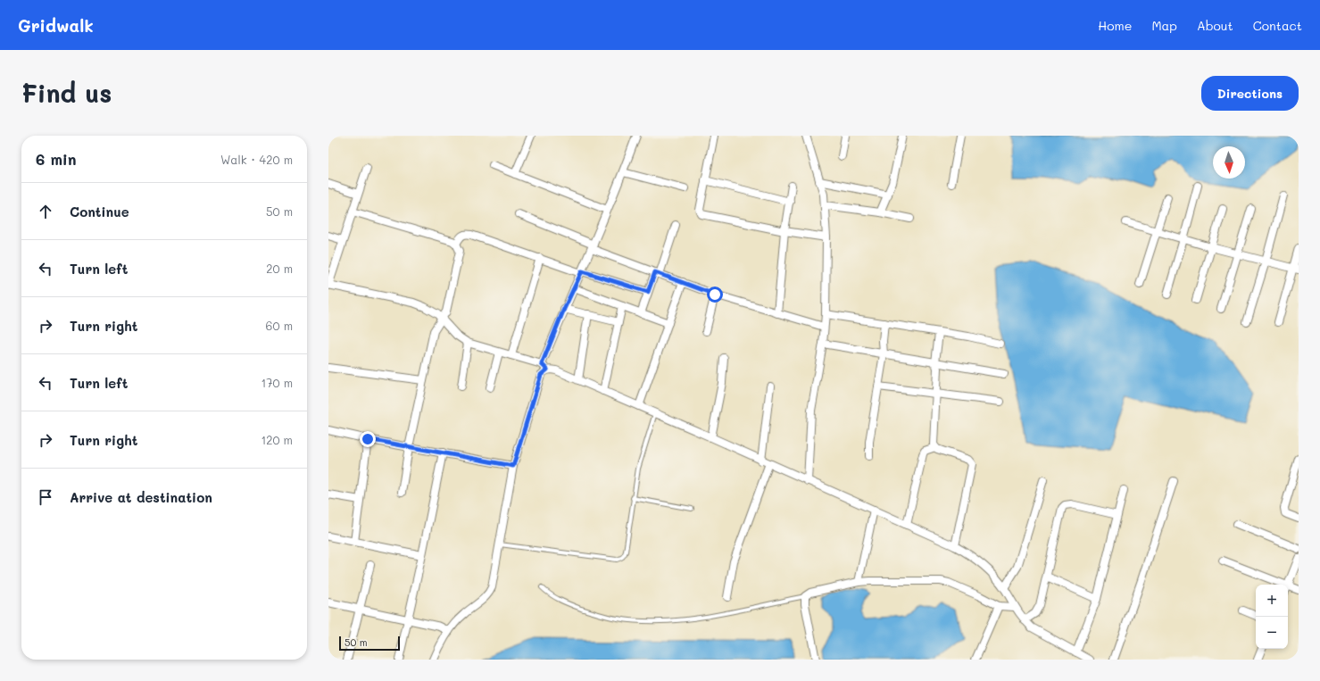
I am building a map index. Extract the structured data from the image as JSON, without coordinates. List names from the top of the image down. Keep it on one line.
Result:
{"scale_bar":"50 m","north":"bottom","page":{"header":"Gridwalk","nav":["Home","Map","About","Contact"],"buttons":"Directions","title":"Find us","heading":["6 min","Walk · 420 m"],"list":[["Continue","50 m"],["Turn left","20 m"],["Turn right","60 m"],["Turn left","170 m"],["Turn right","120 m"],"Arrive at destination"],"map_buttons":["+","−"],"scale":"50 m"}}
